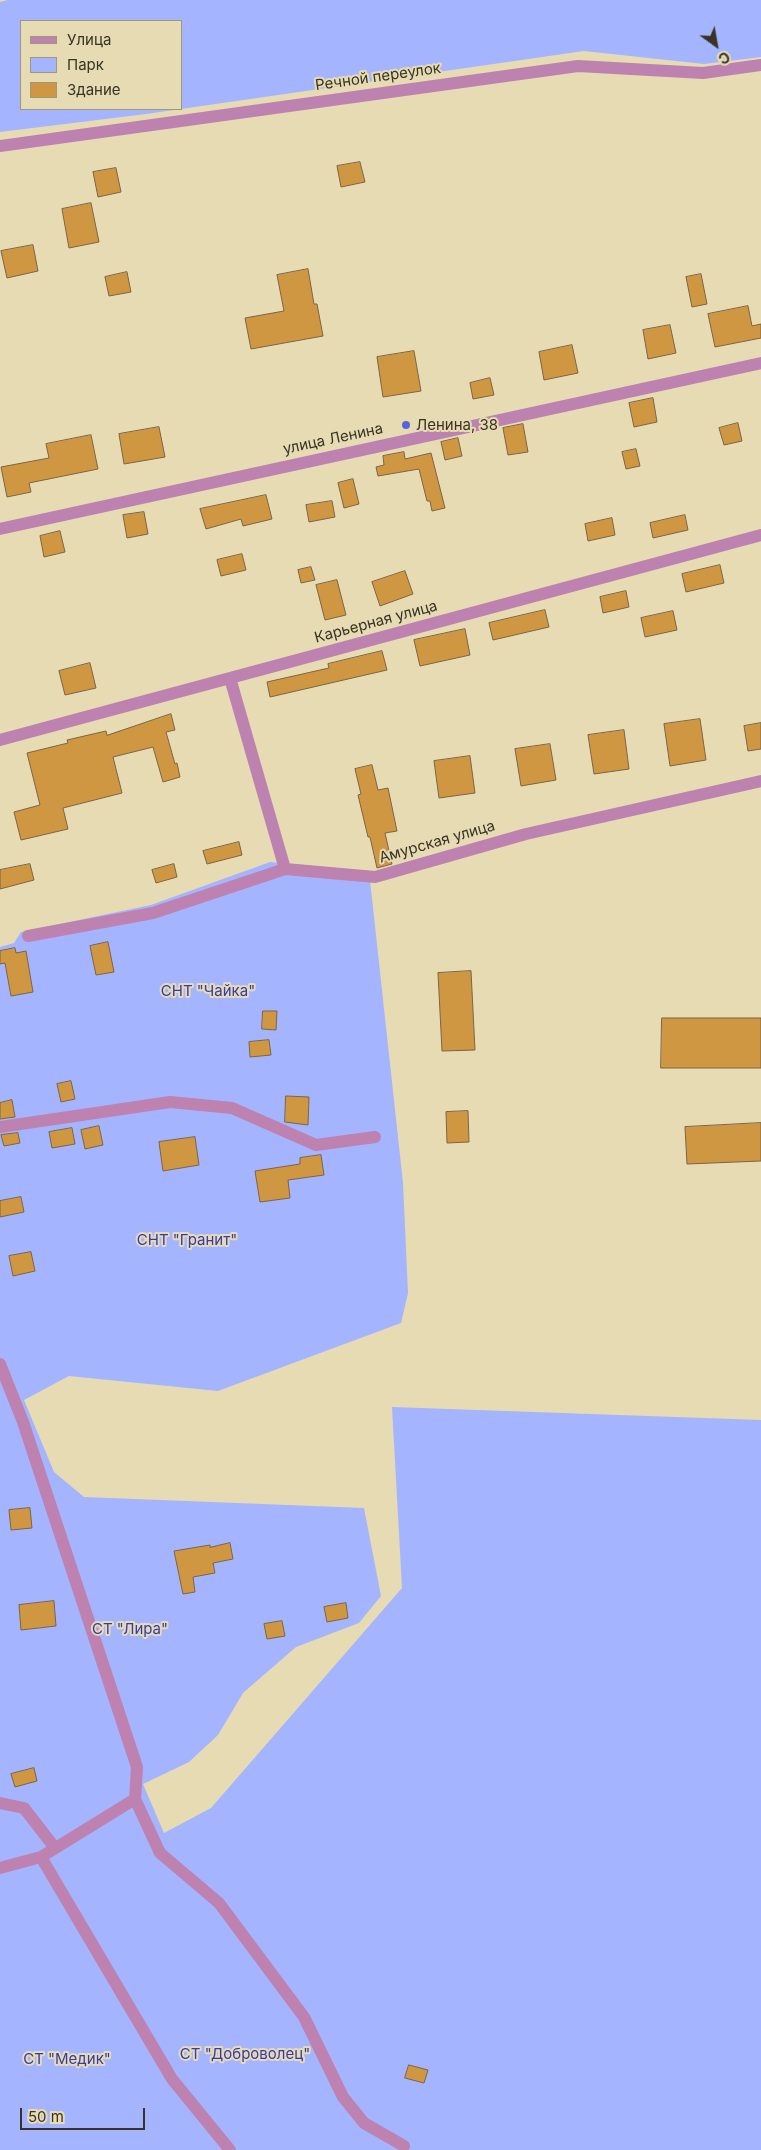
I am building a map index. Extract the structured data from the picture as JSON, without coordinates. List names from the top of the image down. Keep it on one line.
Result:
{"streets":{"street":["Речной переулок","улица Ленина","Карьерная улица","Амурская улица"]},"parks":["СНТ \"Чайка\"","СНТ \"Гранит\"","СТ \"Лира\"","СТ \"Доброволец\"","СТ \"Медик\""],"places":["Ленина, 38"],"legend":["Улица","Парк","Здание"],"scale_bar":"50 m","north":"bottom right"}
